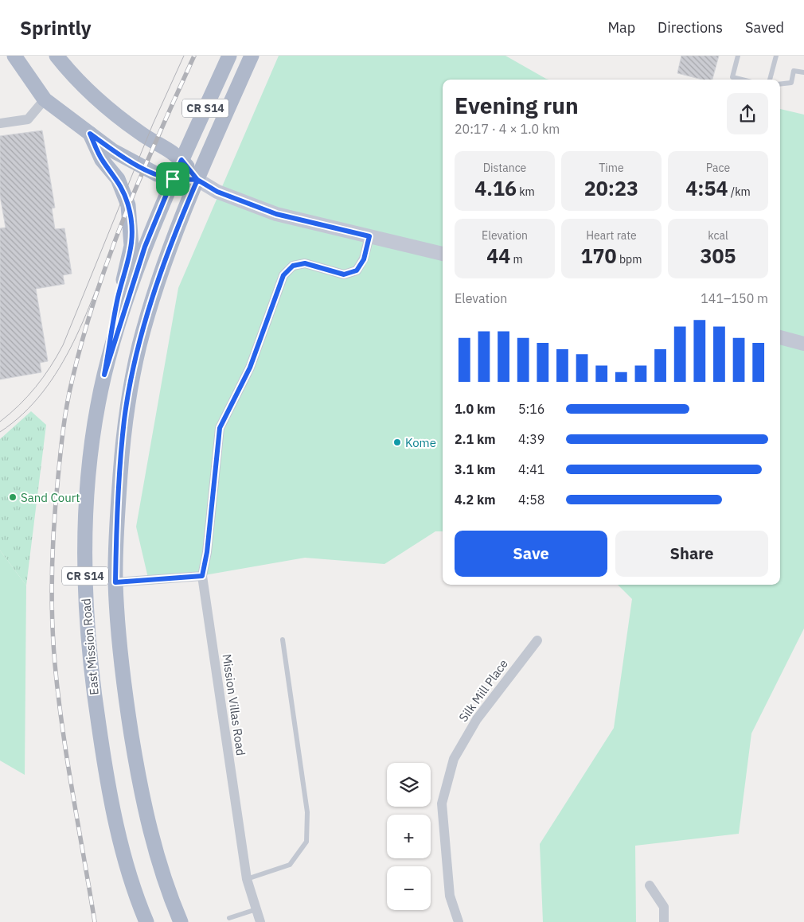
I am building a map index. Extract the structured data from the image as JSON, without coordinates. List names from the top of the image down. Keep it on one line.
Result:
{"streets":{"main road":["CR S14","East Mission Road"],"street":["Silk Mill Place","Mission Villas Road"]},"places":["Kome","Sand Court"],"page":{"header":"Sprintly","nav":["Map","Directions","Saved"],"heading":["Evening run","20:17 · 4 × 1.0 km"],"stats":[["Distance","4.16 km"],["Time","20:23"],["Pace","4:54 /km"],["Elevation","44 m"],["Heart rate","170 bpm"],["kcal","305"]],"chart":["Elevation","141–150 m"],"list":[{"name":"1.0 km","note":"5:16"},{"name":"2.1 km","note":"4:39"},{"name":"3.1 km","note":"4:41"},{"name":"4.2 km","note":"4:58"}],"buttons":["Save","Share"],"map_buttons":["+","−"]}}
